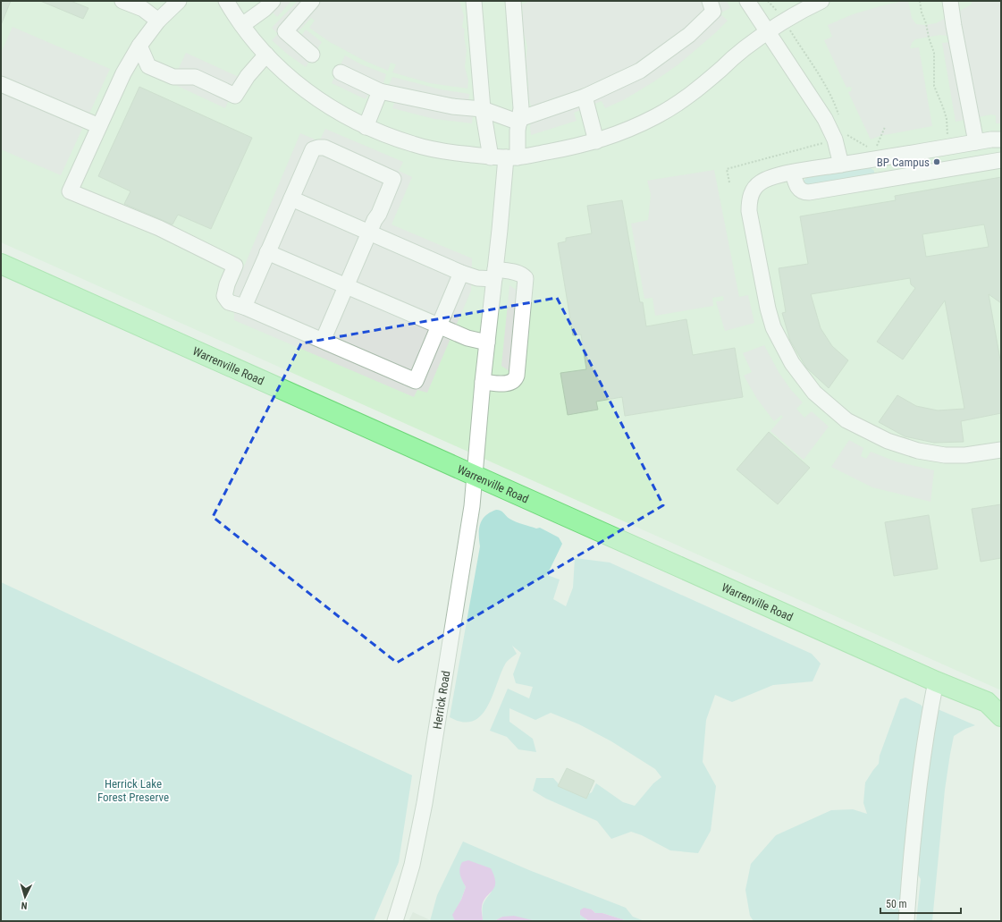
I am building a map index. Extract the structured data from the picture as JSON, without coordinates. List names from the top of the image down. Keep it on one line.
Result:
{"streets":{"main road":["Warrenville Road"],"street":["Herrick Road"]},"crossings":[["Warrenville Road","Herrick Road"]],"parks":["Herrick Lake Forest Preserve"],"places":["BP Campus"],"scale_bar":"50 m","north":"bottom"}
